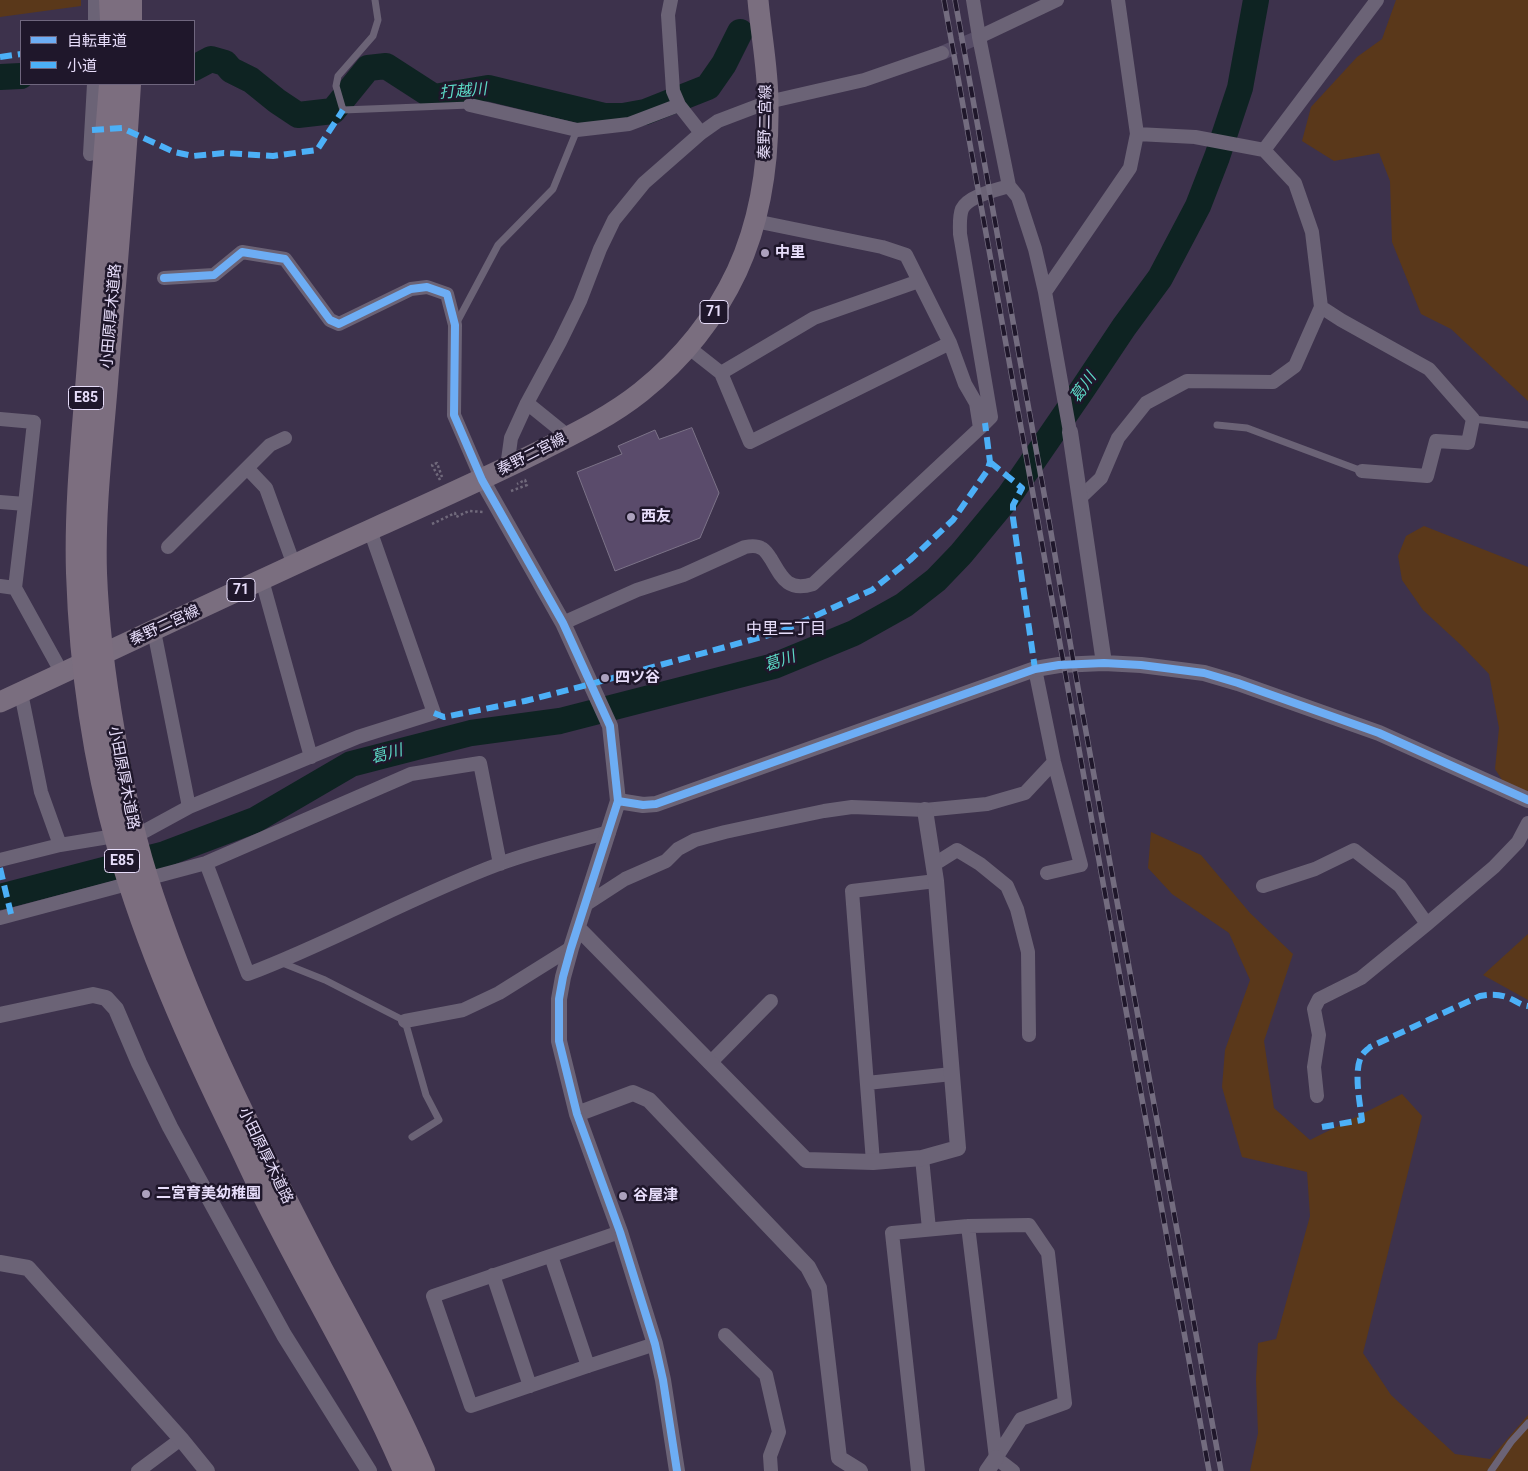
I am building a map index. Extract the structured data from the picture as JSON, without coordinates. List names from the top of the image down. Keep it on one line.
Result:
{"streets":{"highway":["小田原厚木道路","E85"],"main road":["秦野二宮線","71"]},"districts":["中里二丁目"],"water":["打越川","葛川"],"places":["中里","西友","四ツ谷","二宮育美幼稚園","谷屋津"],"legend":["自転車道","小道"]}
